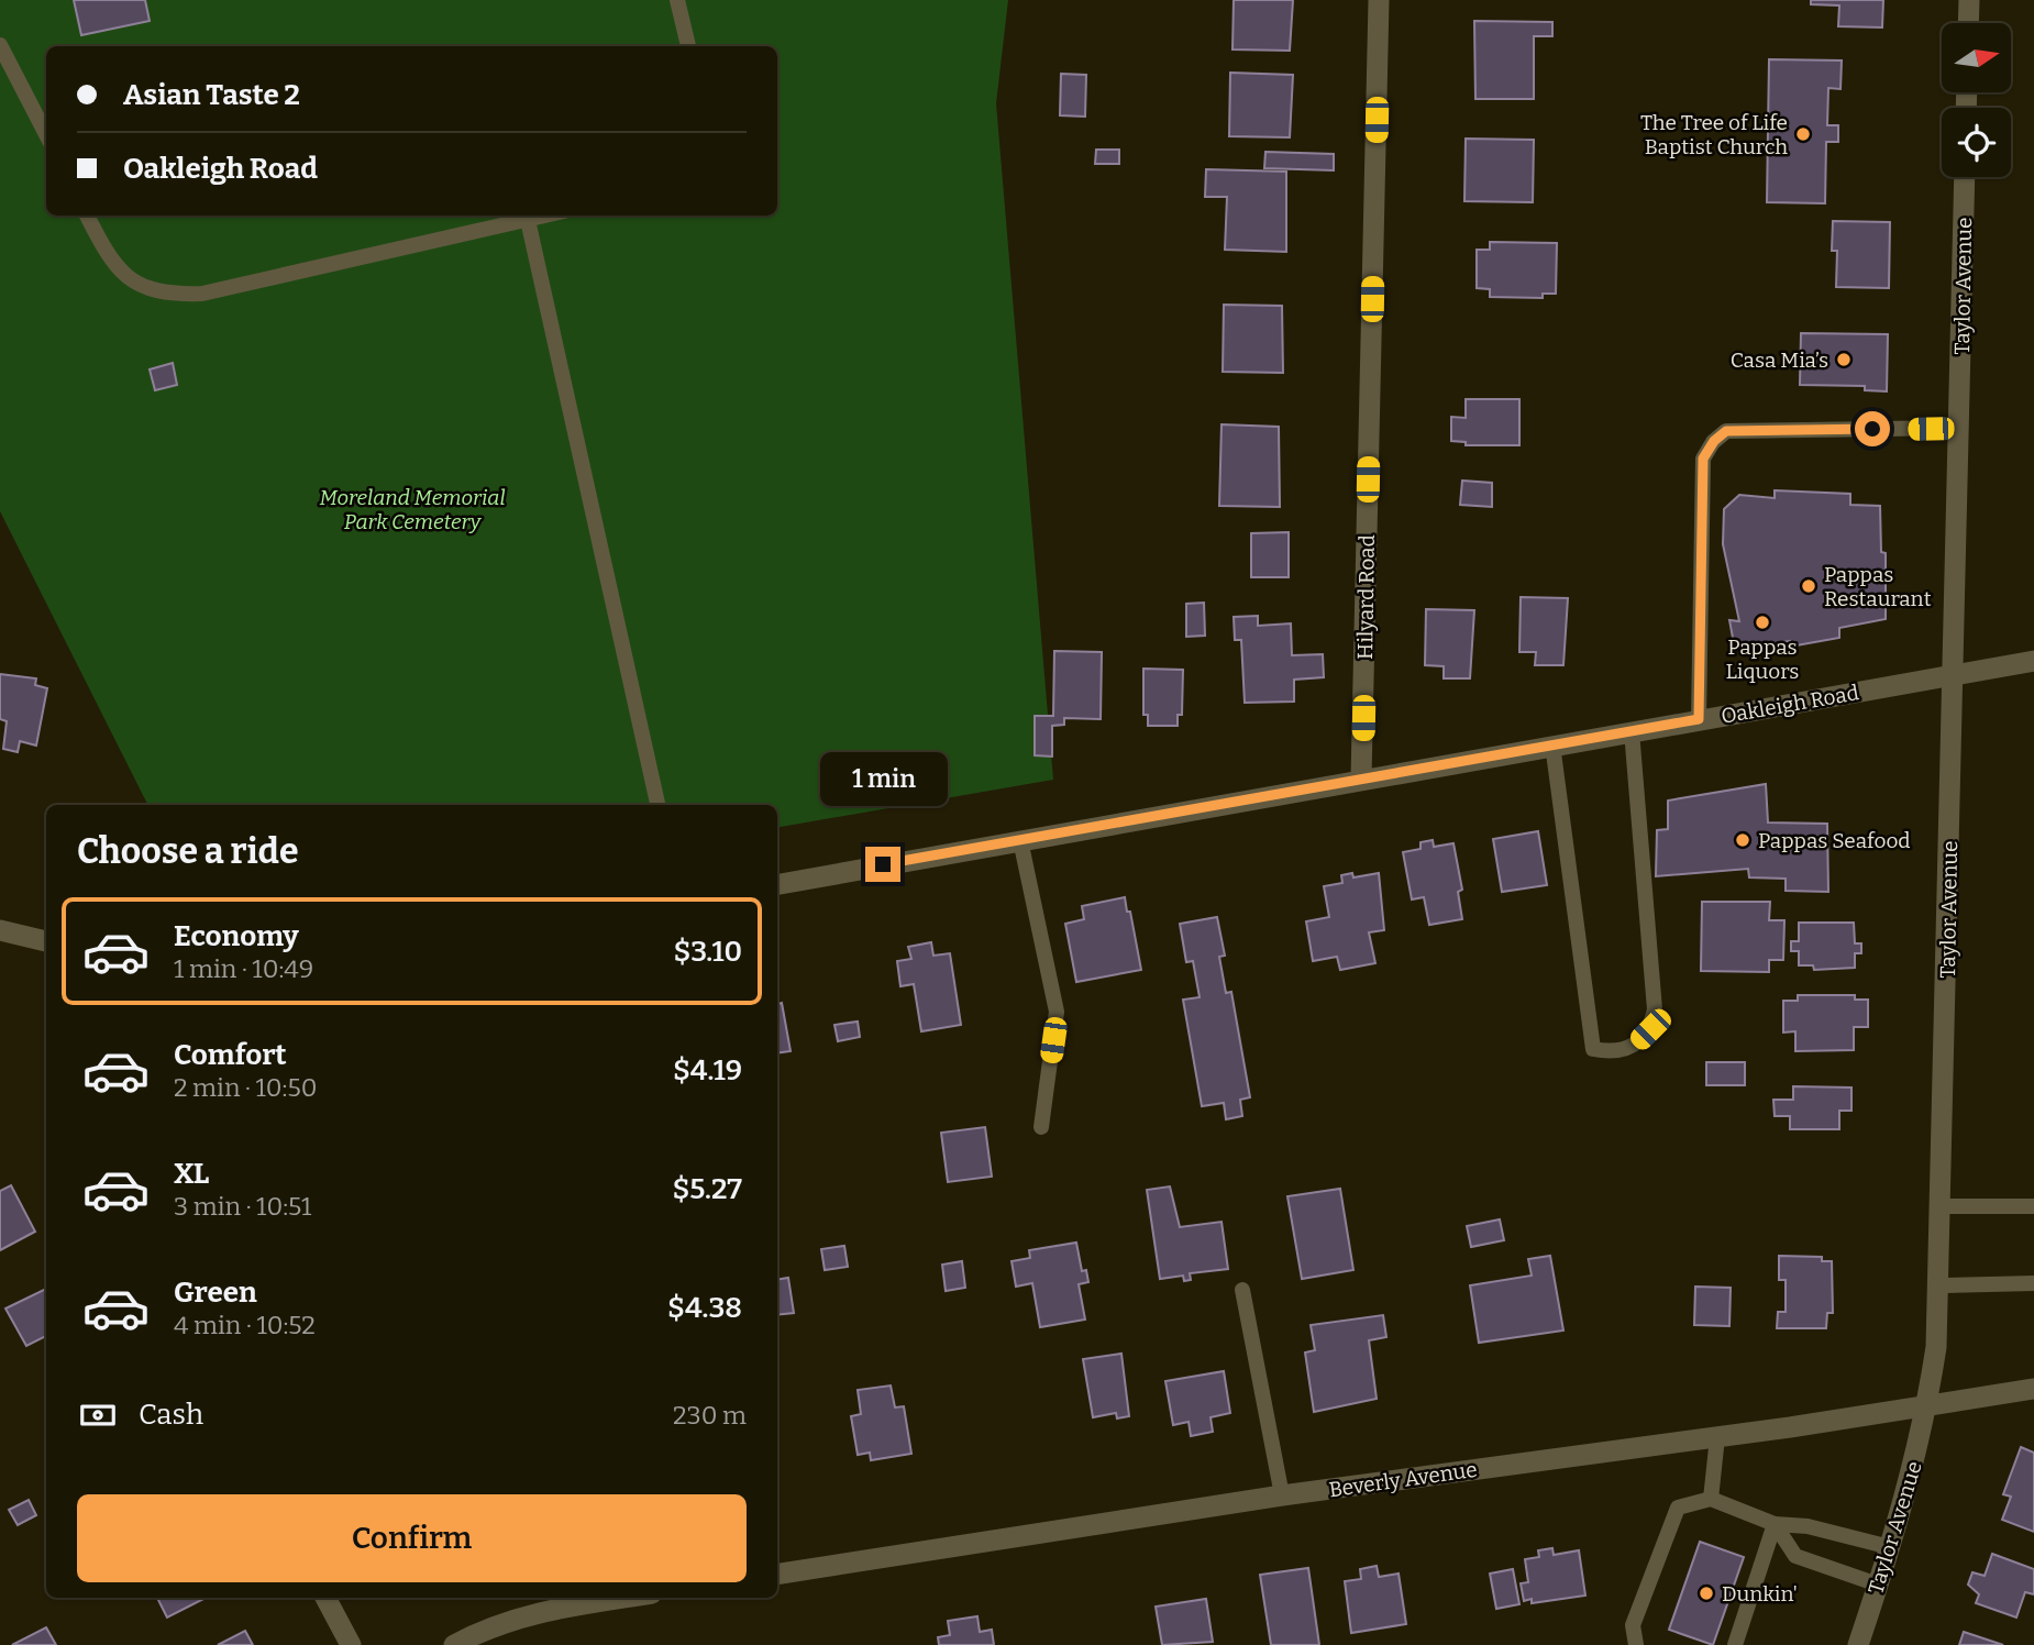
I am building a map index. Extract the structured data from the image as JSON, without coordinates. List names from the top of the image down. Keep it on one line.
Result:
{"streets":{"street":["Taylor Avenue","Hilyard Road","Oakleigh Road","Beverly Avenue"]},"crossings":[["Taylor Avenue","Oakleigh Road"],["Taylor Avenue","Beverly Avenue"],["Hilyard Road","Oakleigh Road"]],"parks":["Moreland Memorial Park Cemetery"],"places":["The Tree of Life Baptist Church","Casa Mia’s","Pappas Restaurant","Pappas Liquors","Pappas Seafood","Dunkin'"],"north":"right","page":{"banner":["Asian Taste 2","Oakleigh Road"],"bubble":"1 min","heading":"Choose a ride","list":[{"name":"Economy","note":"1 min · 10:49","value":"$3.10"},{"name":"Comfort","note":"2 min · 10:50","value":"$4.19"},{"name":"XL","note":"3 min · 10:51","value":"$5.27"},{"name":"Green","note":"4 min · 10:52","value":"$4.38"}],"pay":["Cash","230 m"],"buttons":"Confirm"}}
